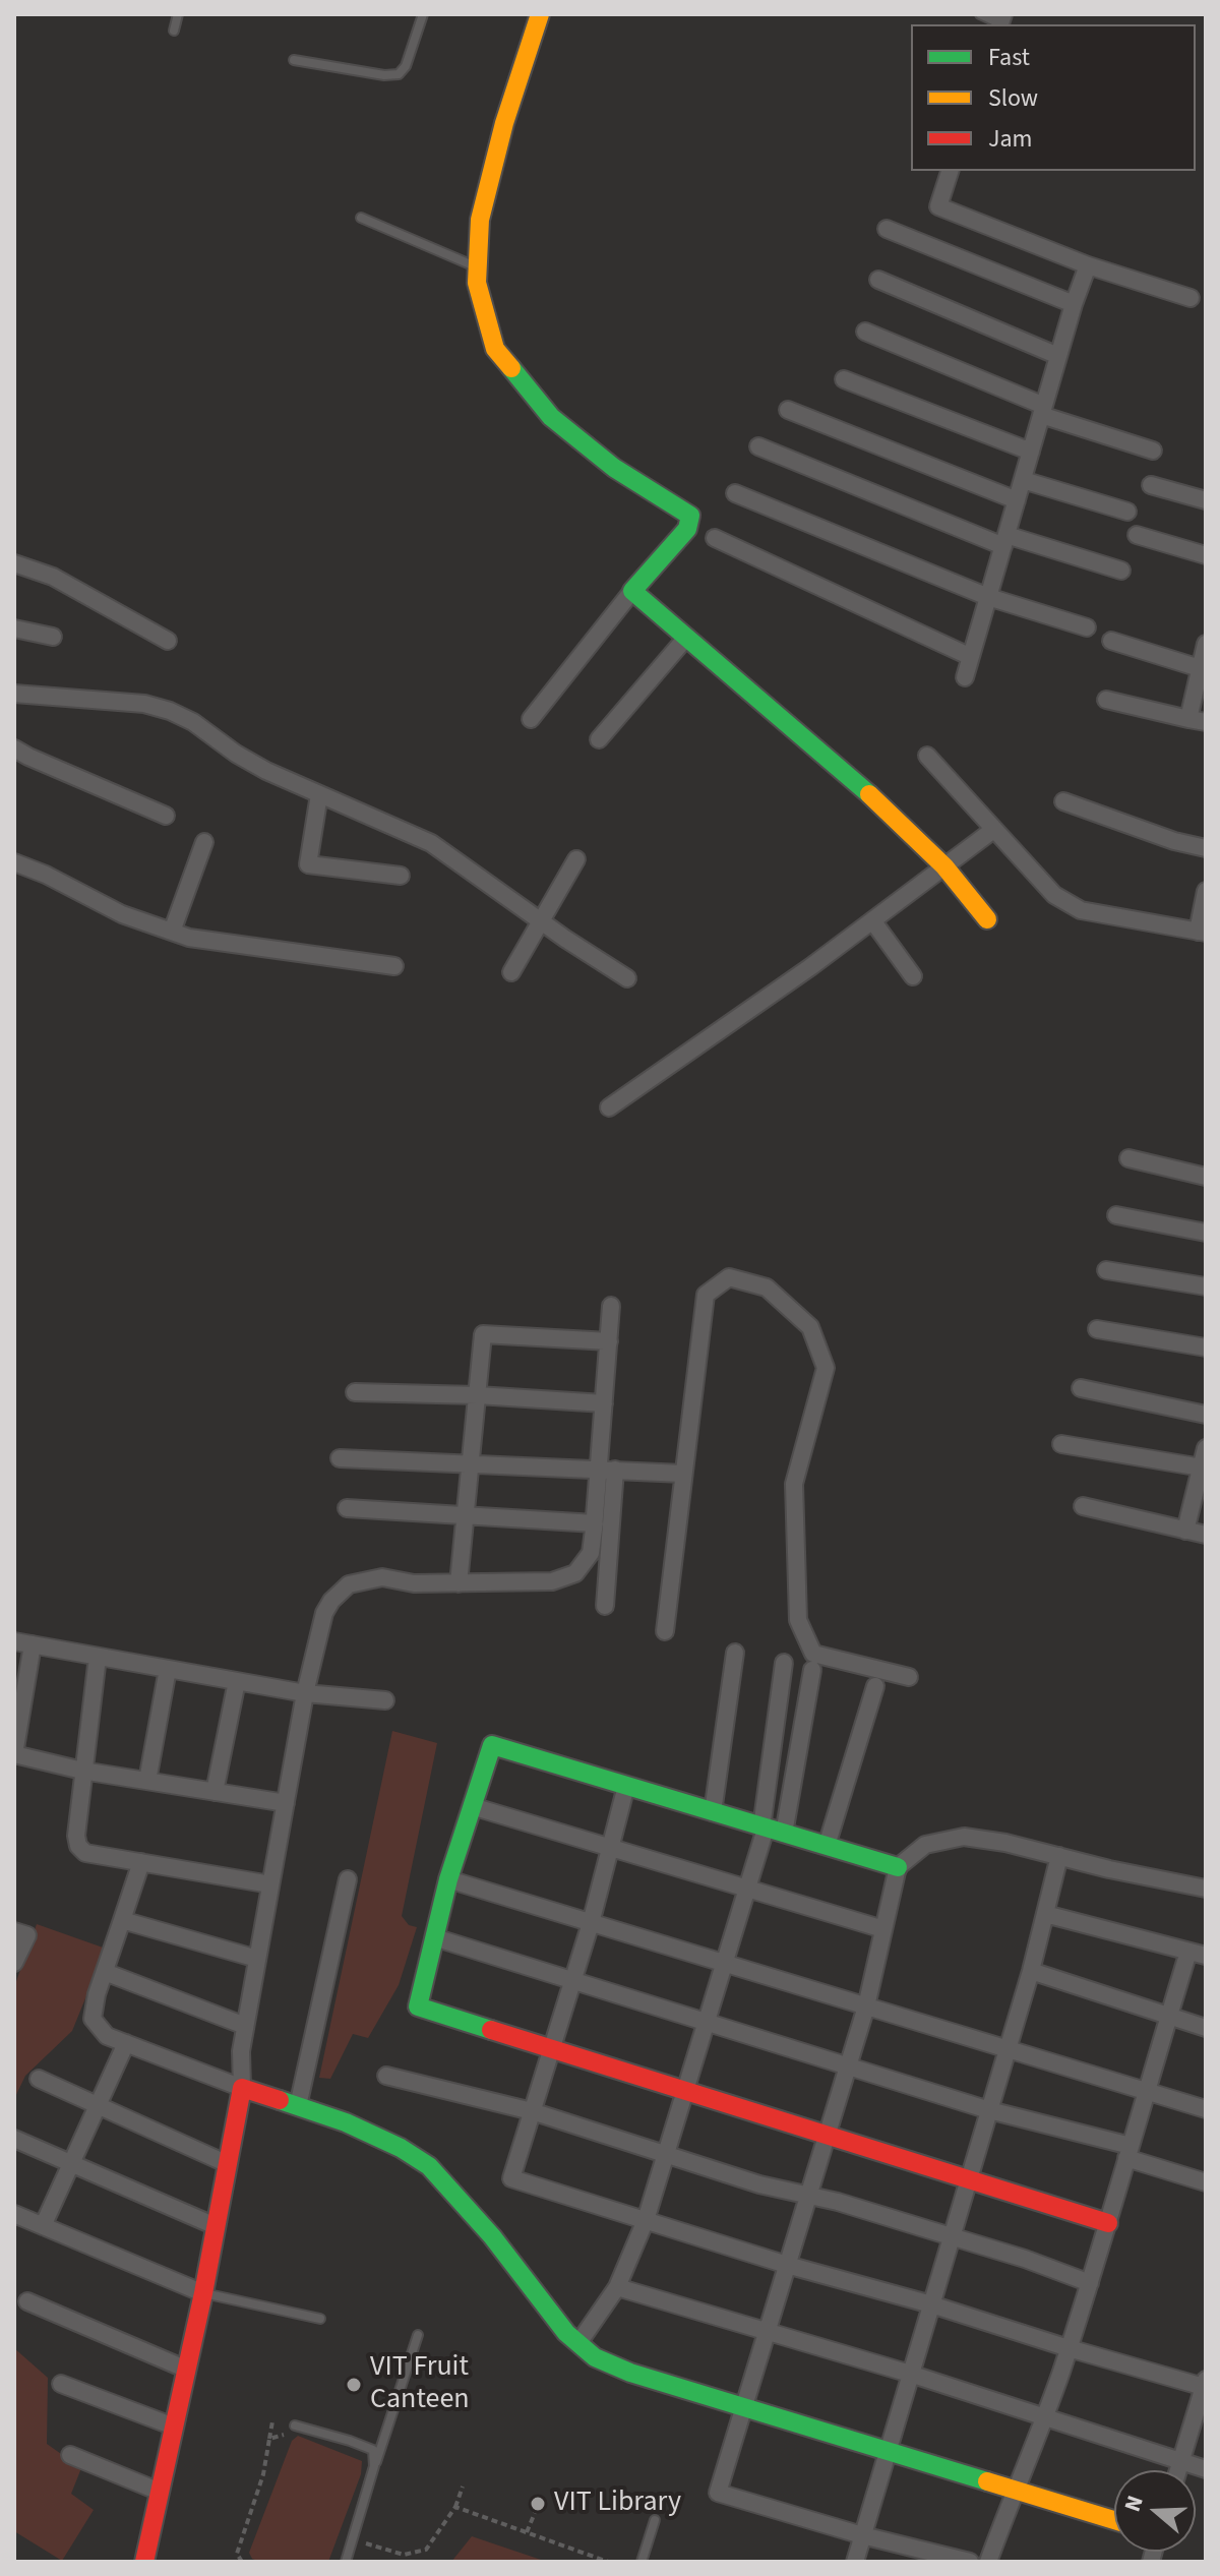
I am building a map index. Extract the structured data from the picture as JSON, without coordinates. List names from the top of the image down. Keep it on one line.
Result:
{"places":["VIT Fruit Canteen","VIT Library"],"legend":["Fast","Slow","Jam"],"north":"left"}
